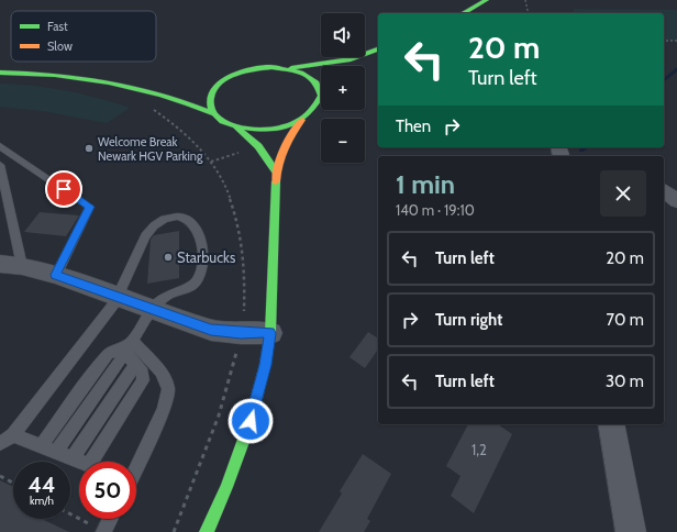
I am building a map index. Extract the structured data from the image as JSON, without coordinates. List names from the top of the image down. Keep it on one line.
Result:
{"places":["Welcome Break Newark HGV Parking","Starbucks"],"house_numbers":["1,2"],"legend":["Fast","Slow"],"page":{"map_buttons":["+","−"],"turn":["20 m","Turn left"],"then":"Then","heading":["1 min","140 m · 19:10"],"list":[{"name":"Turn left","value":"20 m"},{"name":"Turn right","value":"70 m"},{"name":"Turn left","value":"30 m"}],"speed":"44 km/h","limit":"50"}}
